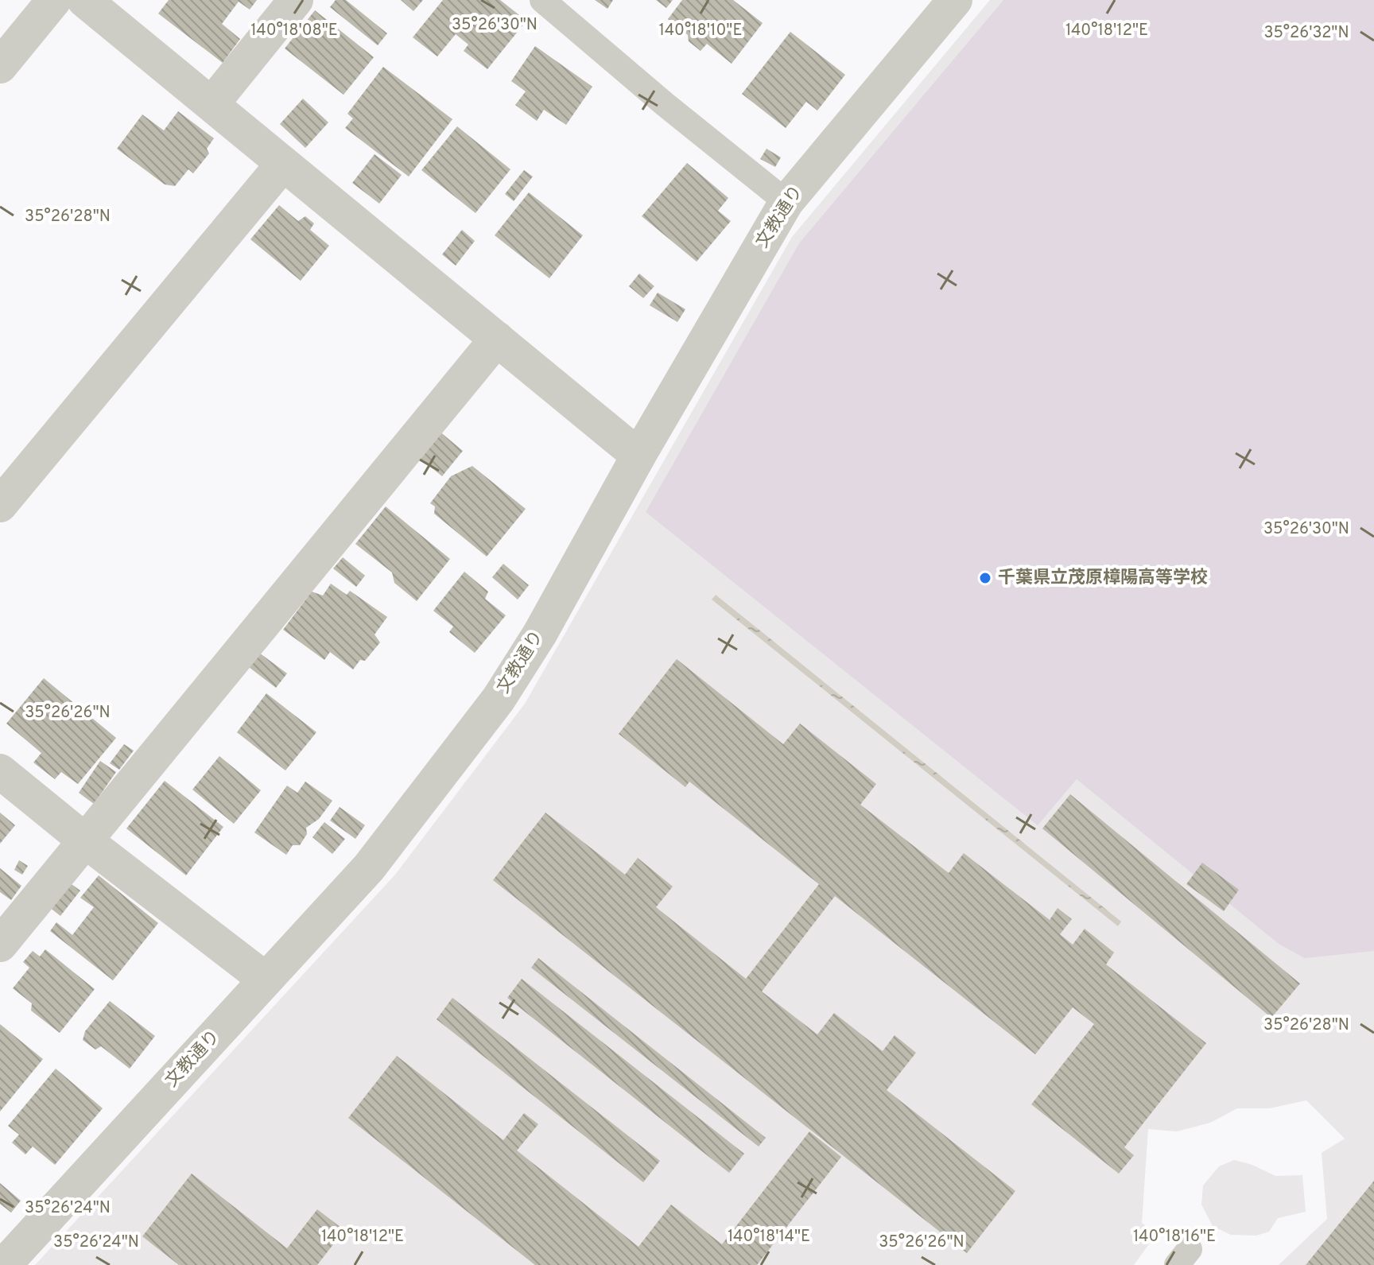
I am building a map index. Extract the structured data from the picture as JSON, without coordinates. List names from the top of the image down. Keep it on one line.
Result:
{"streets":{"street":["文教通り"]},"places":["千葉県立茂原樟陽高等学校"],"coordinates":["35°26'30\"N","140°18'10\"E","140°18'08\"E","140°18'12\"E","35°26'32\"N","35°26'28\"N","35°26'26\"N","35°26'24\"N","140°18'14\"E","140°18'16\"E"]}
